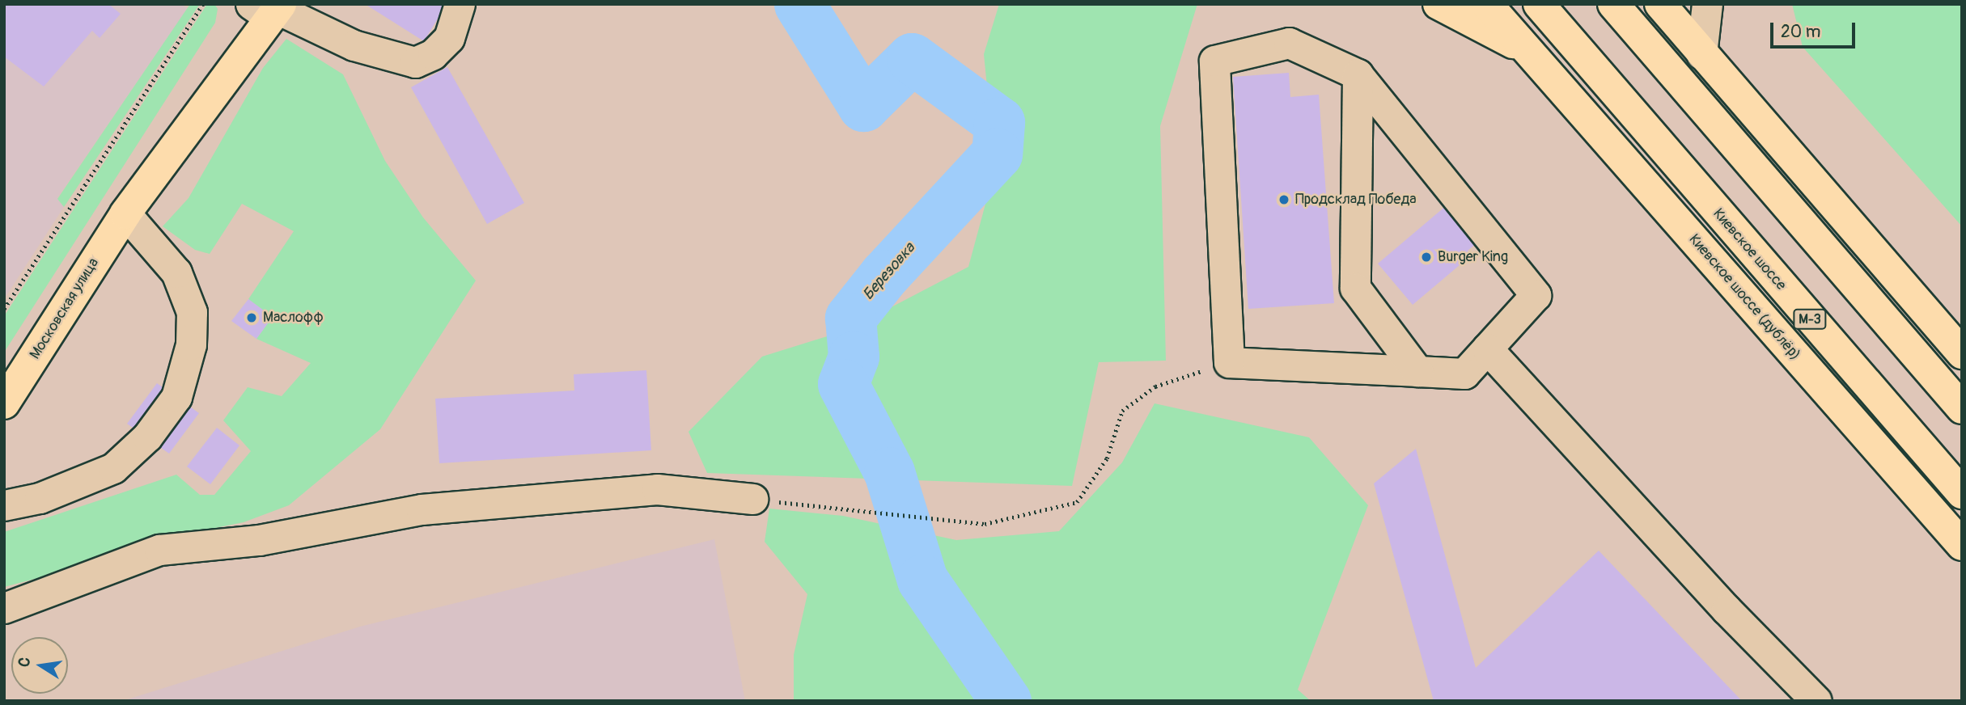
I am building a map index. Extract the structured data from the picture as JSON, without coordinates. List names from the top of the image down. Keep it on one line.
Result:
{"streets":{"main road":["Киевское шоссе","Киевское шоссе (дублёр)","Московская улица","М-3"]},"water":["Березовка"],"places":["Продсклад Победа","Burger King","Маслофф"],"scale_bar":"20 m","north":"left"}
